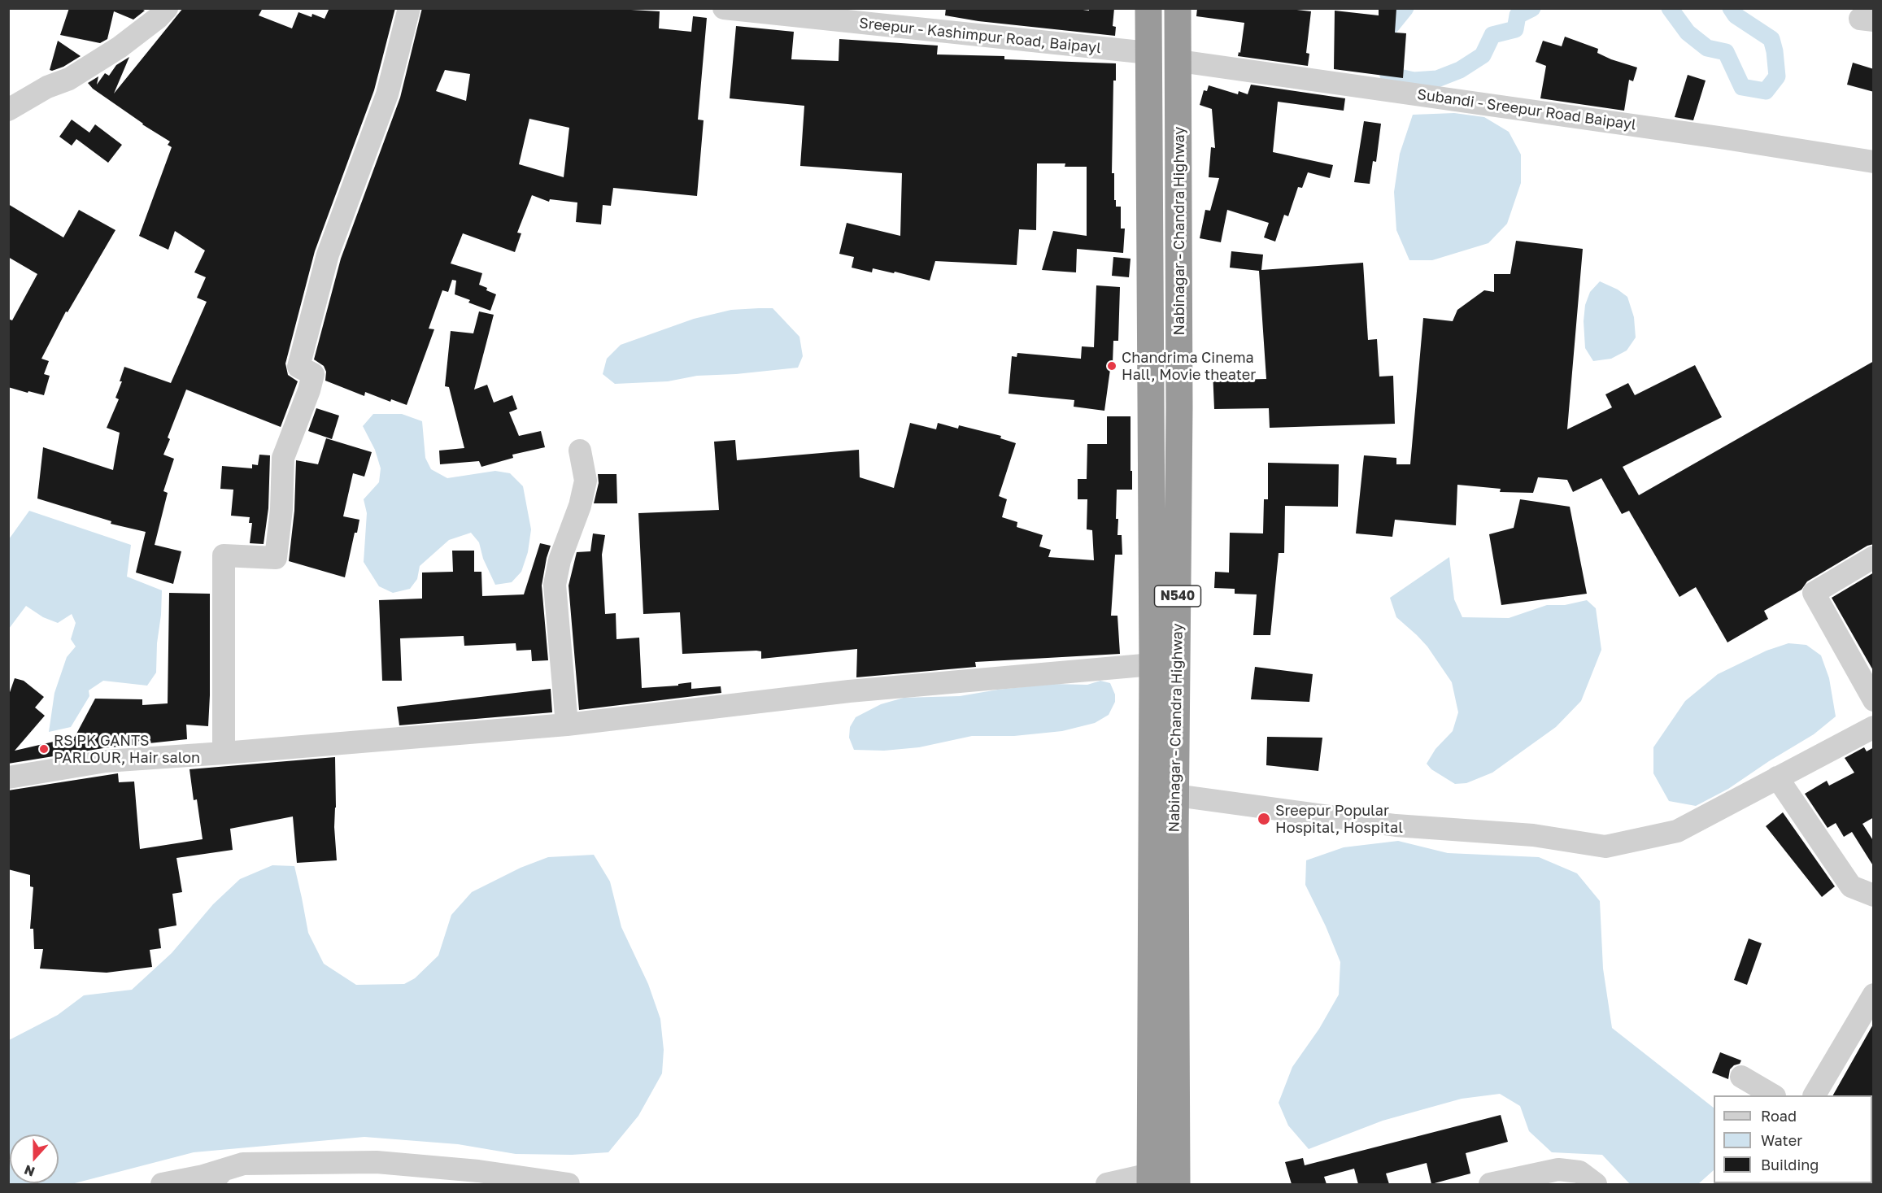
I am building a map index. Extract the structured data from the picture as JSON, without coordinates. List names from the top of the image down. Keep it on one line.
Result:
{"streets":{"highway":["Nabinagar - Chandra Highway","N540"],"street":["Sreepur - Kashimpur Road, Baipayl","Subandi - Sreepur Road Baipayl"]},"crossings":[["Sreepur - Kashimpur Road, Baipayl","Nabinagar - Chandra Highway"],["Subandi - Sreepur Road Baipayl","Nabinagar - Chandra Highway"]],"places":["Chandrima Cinema Hall, Movie theater","RS PK GANTS PARLOUR, Hair salon","Sreepur Popular Hospital, Hospital"],"legend":["Road","Water","Building"],"north":"bottom"}
